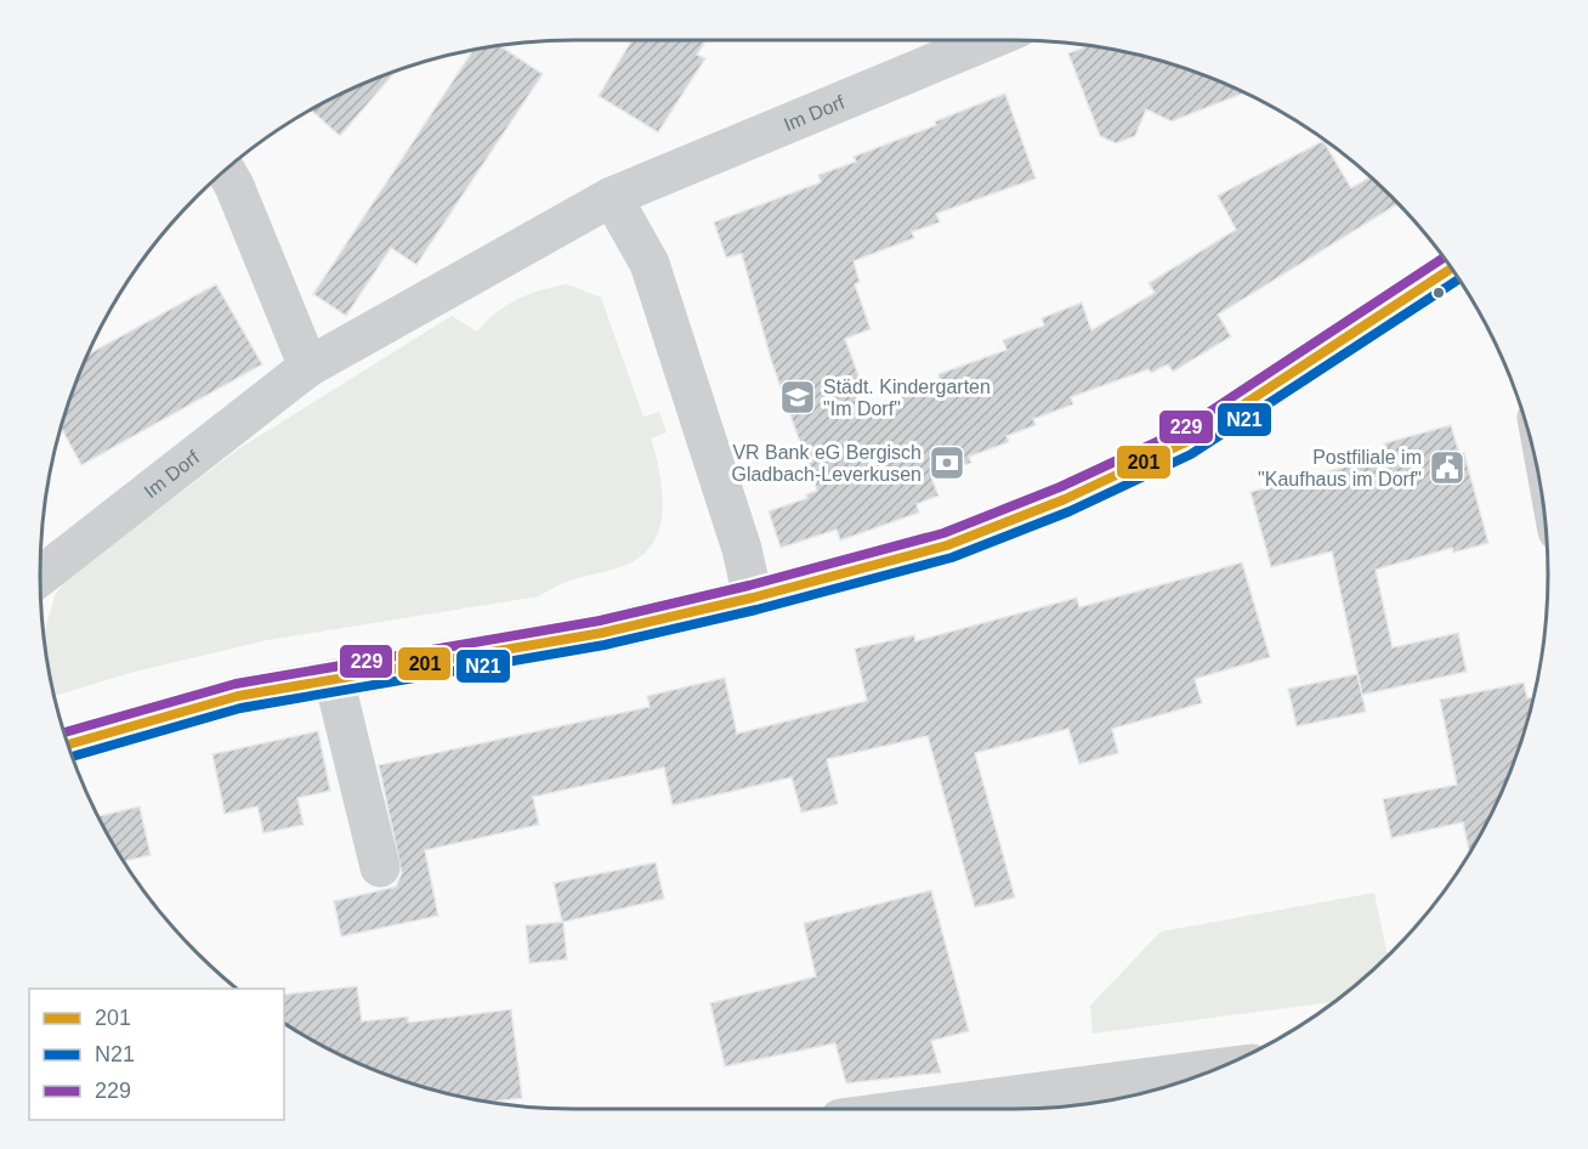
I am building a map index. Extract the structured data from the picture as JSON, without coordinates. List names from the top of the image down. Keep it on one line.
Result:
{"streets":{"street":["Im Dorf"]},"places":{"school or university":["Städt. Kindergarten \"Im Dorf\""],"bank":["VR Bank eG Bergisch Gladbach-Leverkusen"],"public building":["Postfiliale im \"Kaufhaus im Dorf\""]},"lines":["transit line 229","transit line 201","transit line N21"],"legend":["201","N21","229"]}
